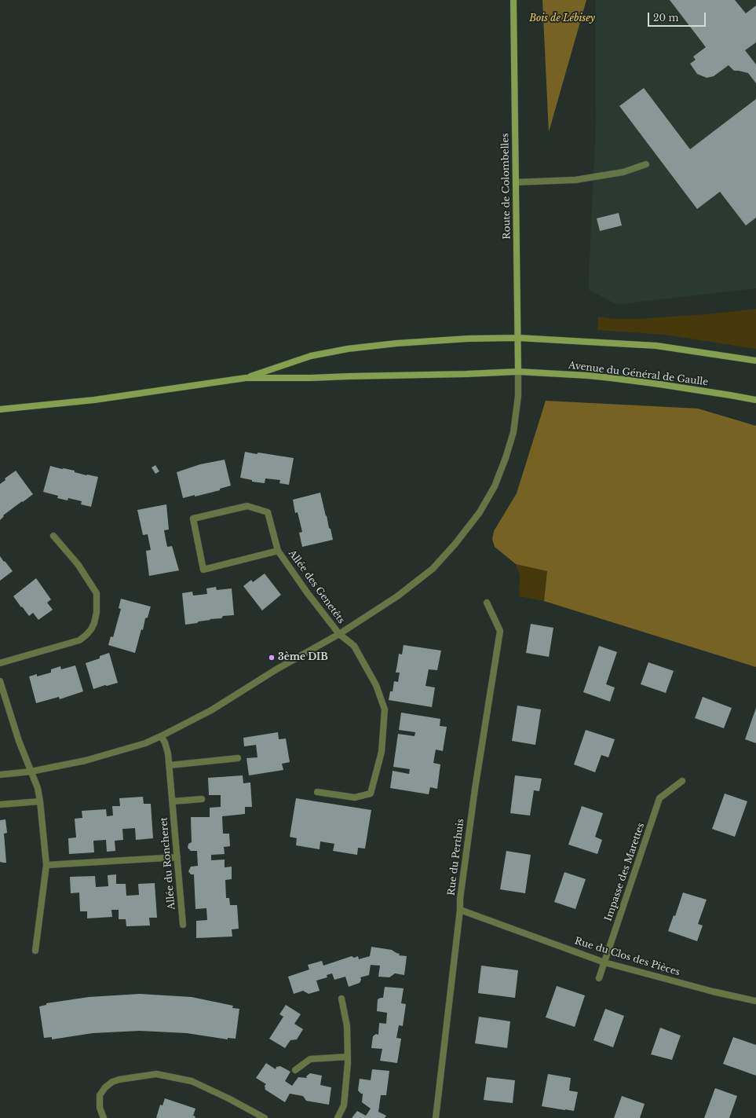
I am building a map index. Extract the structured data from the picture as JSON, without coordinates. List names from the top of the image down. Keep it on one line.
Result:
{"streets":{"main road":["Route de Colombelles","Avenue du Général de Gaulle"],"street":["Allée des Genetêts","Rue du Perthuis","Allée du Roncheret","Impasse des Marettes","Rue du Clos des Pièces"]},"crossings":[["Route de Colombelles","Avenue du Général de Gaulle"],["Rue du Perthuis","Rue du Clos des Pièces"],["Impasse des Marettes","Rue du Clos des Pièces"]],"parks":["Bois de Lébisey"],"places":["3ème DIB"],"scale_bar":"20 m"}
